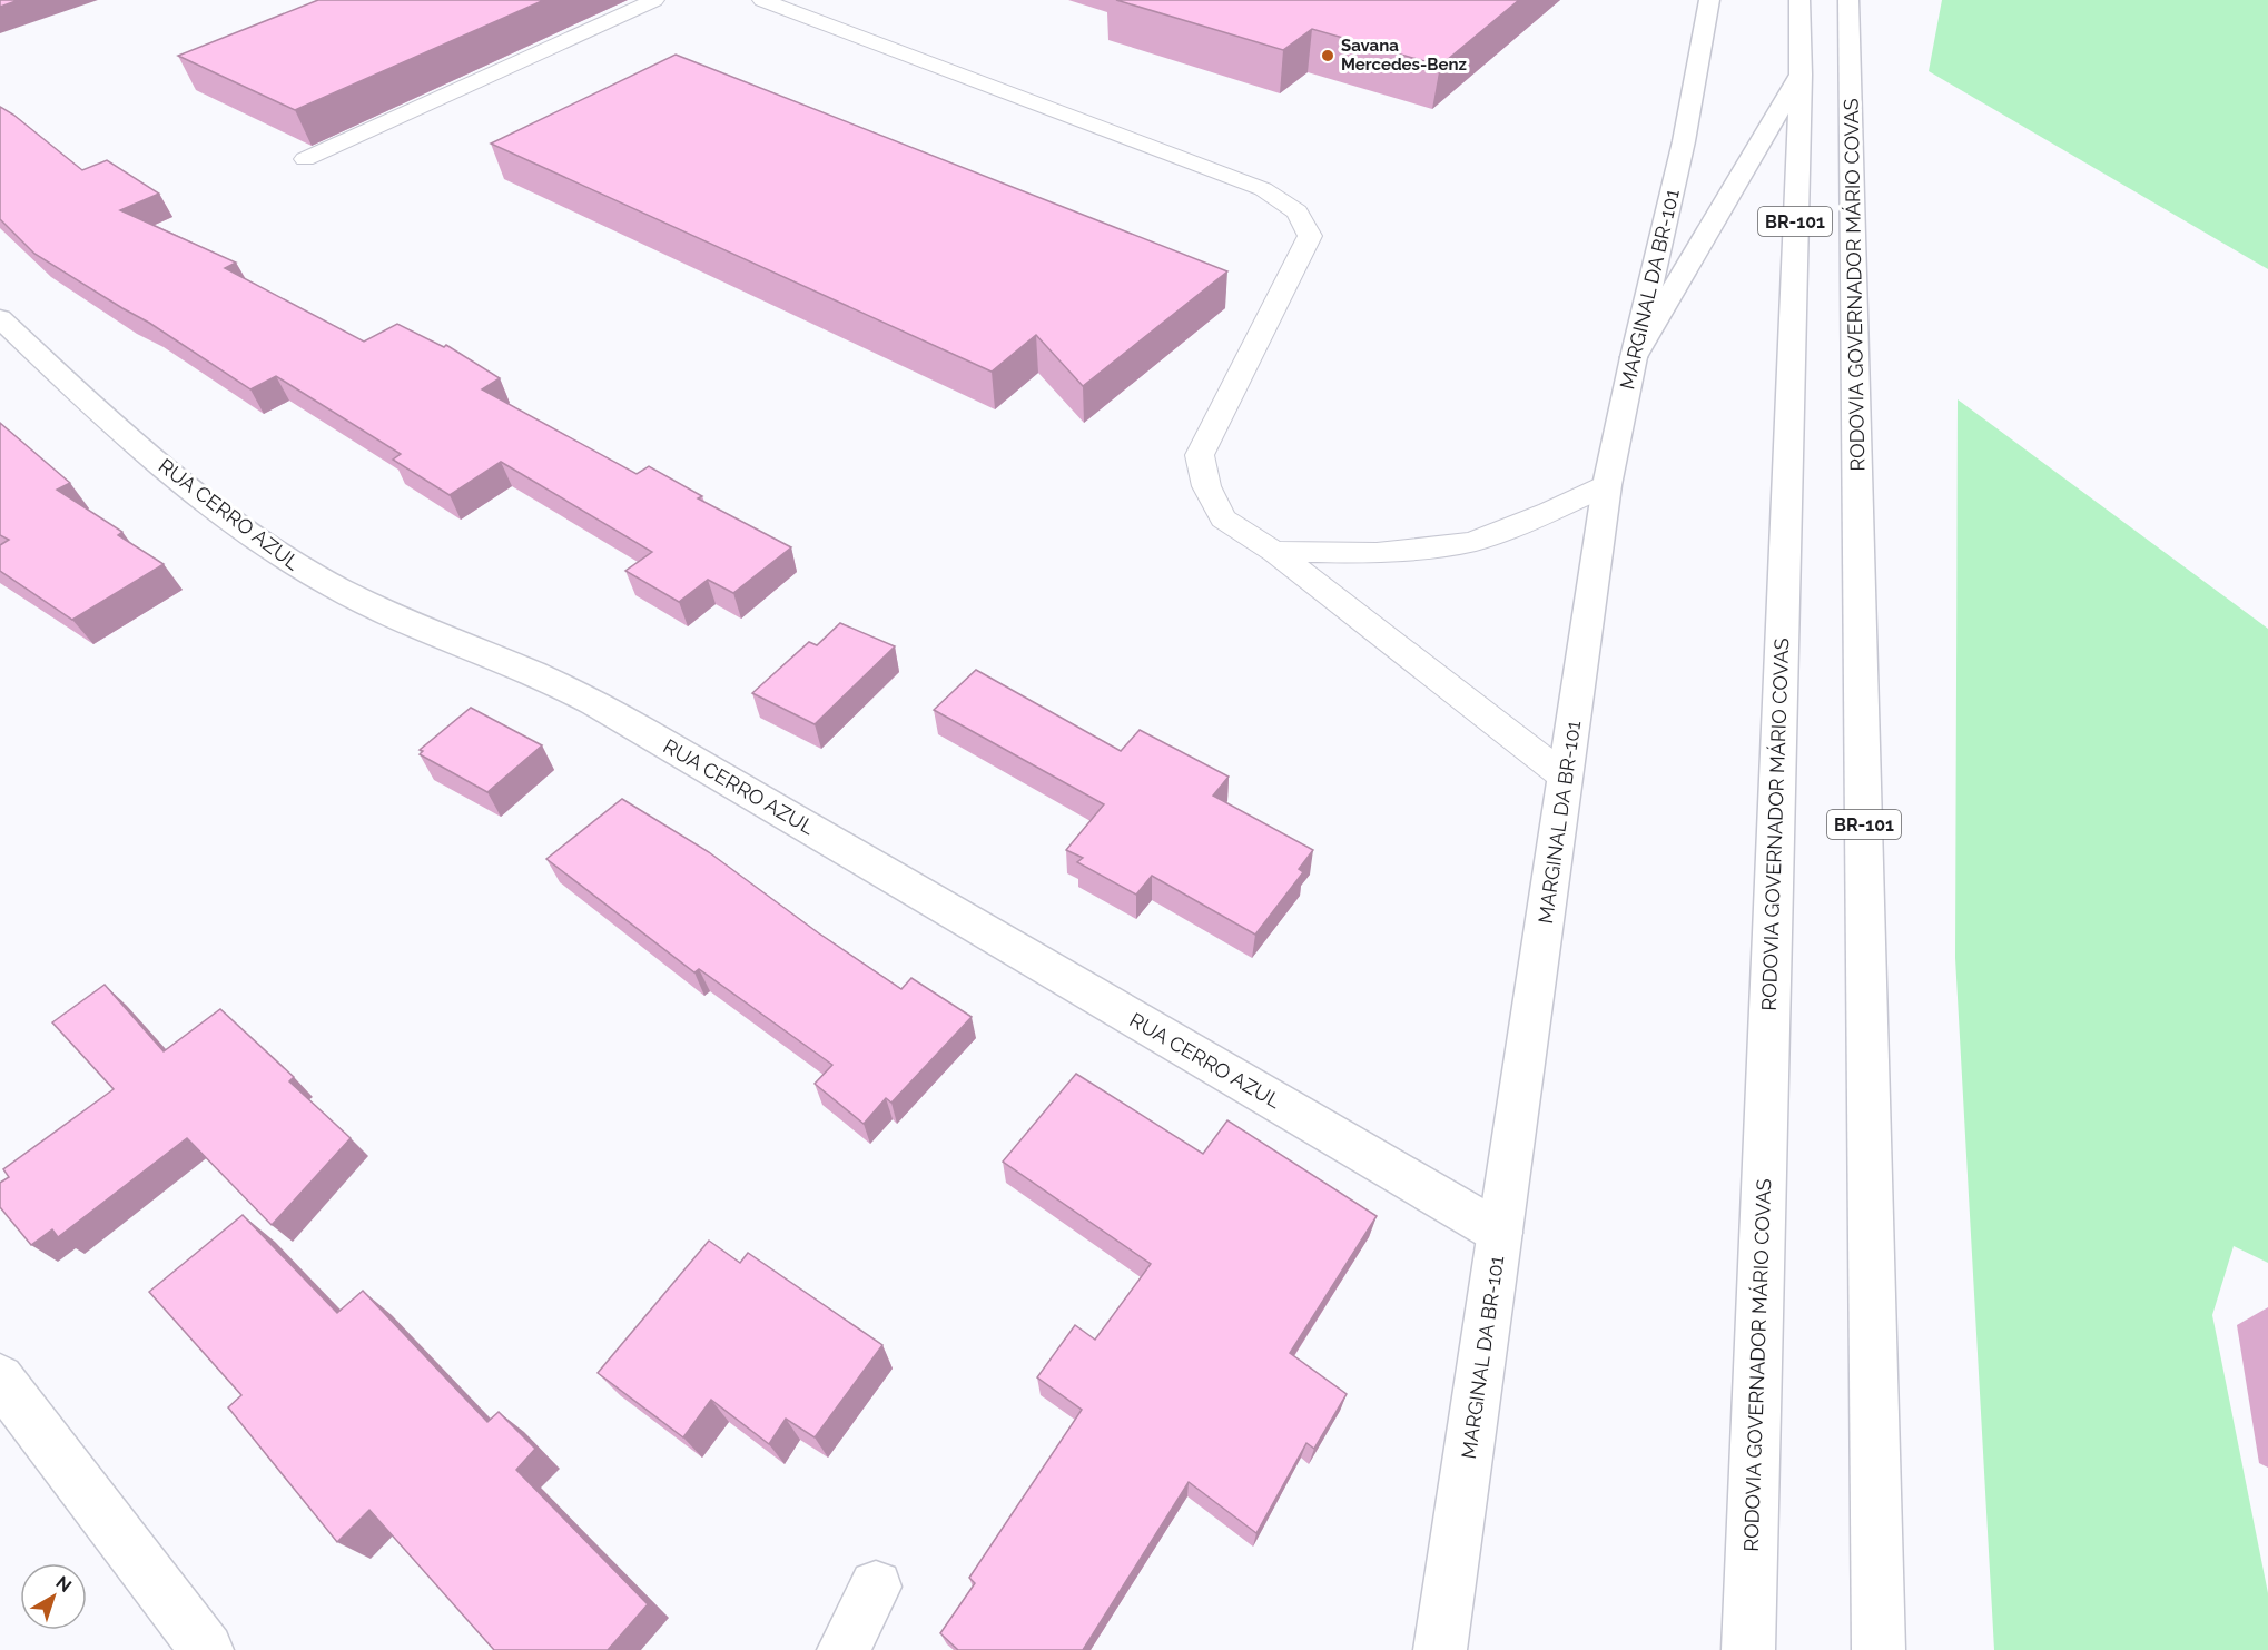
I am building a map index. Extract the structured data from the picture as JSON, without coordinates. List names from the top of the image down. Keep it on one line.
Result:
{"streets":{"main road":["BR-101","RODOVIA GOVERNADOR MÁRIO COVAS","MARGINAL DA BR-101","RUA CERRO AZUL"]},"crossings":[["MARGINAL DA BR-101","RUA CERRO AZUL"]],"places":["Savana Mercedes-Benz"],"north":"top right"}
